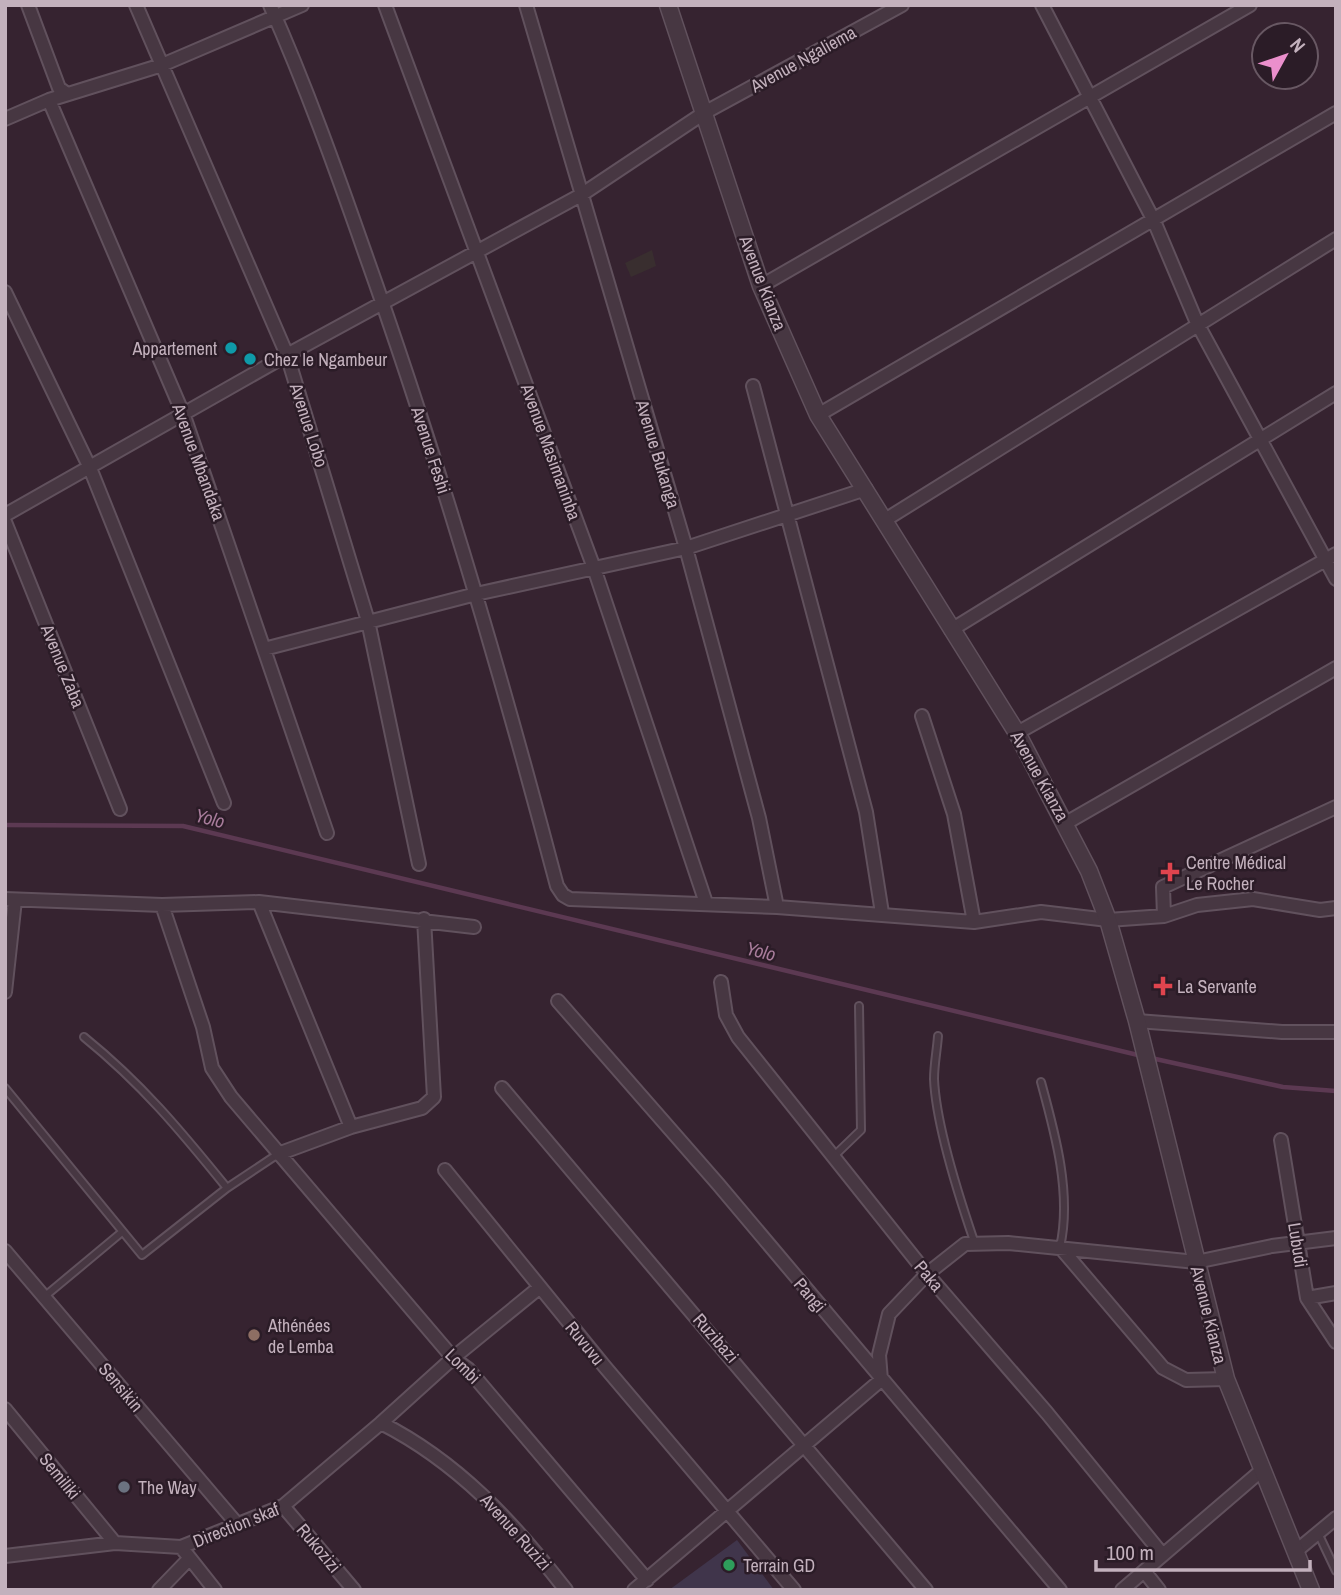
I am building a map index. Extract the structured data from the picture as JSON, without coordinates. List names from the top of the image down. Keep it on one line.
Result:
{"streets":{"street":["Avenue Ngaliema","Avenue Kianza","Avenue Lobo","Avenue Feshi","Avenue Masimaninba","Avenue Bukanga","Avenue Mbandaka","Avenue Zaba","Lubudi","Paka","Pangi","Ruzibazi","Ruvuvu","Lombi","Sensikin","Semiliki","Direction skaf","Avenue Ruzizi","Rukozizi"]},"crossings":[["Avenue Ngaliema","Avenue Kianza"],["Avenue Ngaliema","Avenue Lobo"],["Avenue Ngaliema","Avenue Feshi"],["Avenue Ngaliema","Avenue Masimaninba"],["Avenue Ngaliema","Avenue Bukanga"],["Avenue Ngaliema","Avenue Mbandaka"],["Avenue Feshi","Avenue Masimaninba"],["Ruvuvu","Direction skaf"],["Lombi","Direction skaf"],["Sensikin","Direction skaf"],["Semiliki","Direction skaf"],["Direction skaf","Avenue Ruzizi"],["Direction skaf","Rukozizi"]],"water":["Yolo"],"places":{"other":["Appartement","Chez le Ngambeur","Athénées de Lemba","The Way","Terrain GD"],"health":["Centre Médical Le Rocher","La Servante"]},"scale_bar":"100 m","north":"top right"}
